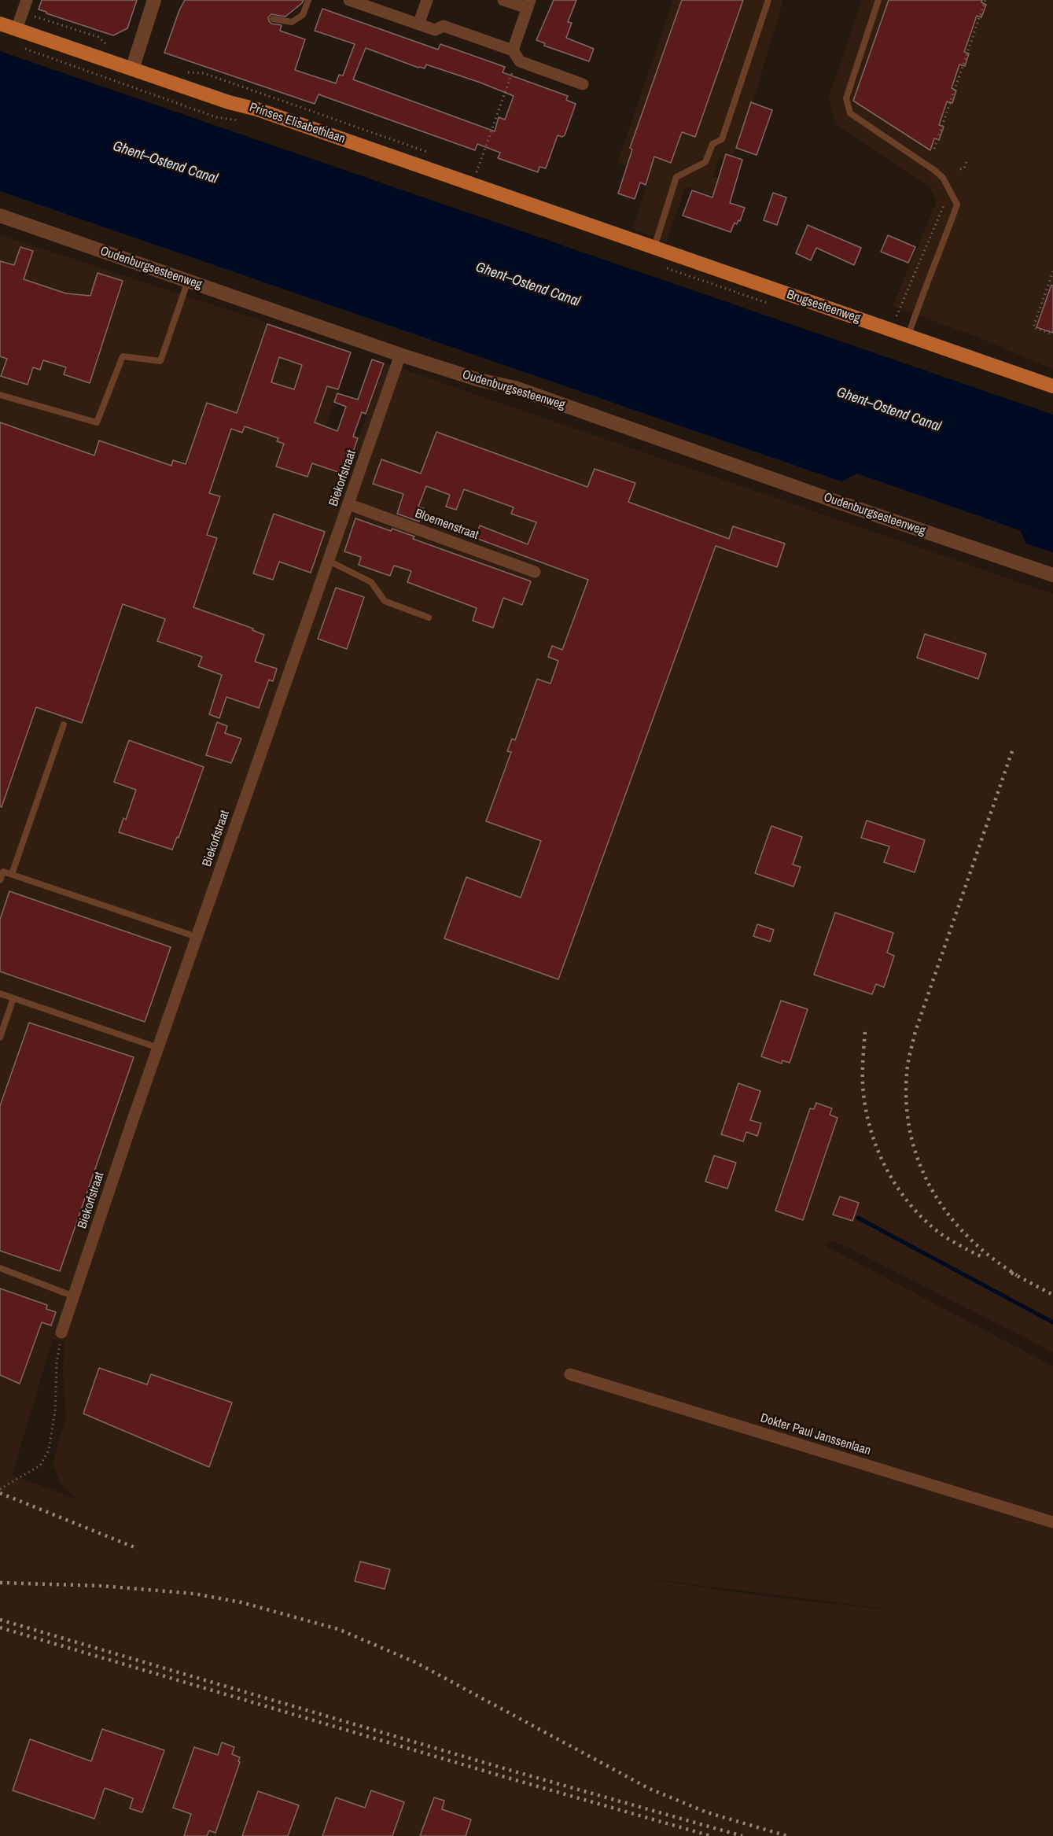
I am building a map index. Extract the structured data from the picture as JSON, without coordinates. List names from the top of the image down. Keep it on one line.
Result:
{"streets":{"main road":["Prinses Elisabethlaan","Brugsesteenweg"],"street":["Oudenburgsesteenweg","Biekorfstraat","Bloemenstraat","Dokter Paul Janssenlaan"]},"crossings":[["Prinses Elisabethlaan","Brugsesteenweg"],["Oudenburgsesteenweg","Biekorfstraat"],["Biekorfstraat","Bloemenstraat"]],"water":["Ghent–Ostend Canal"]}
